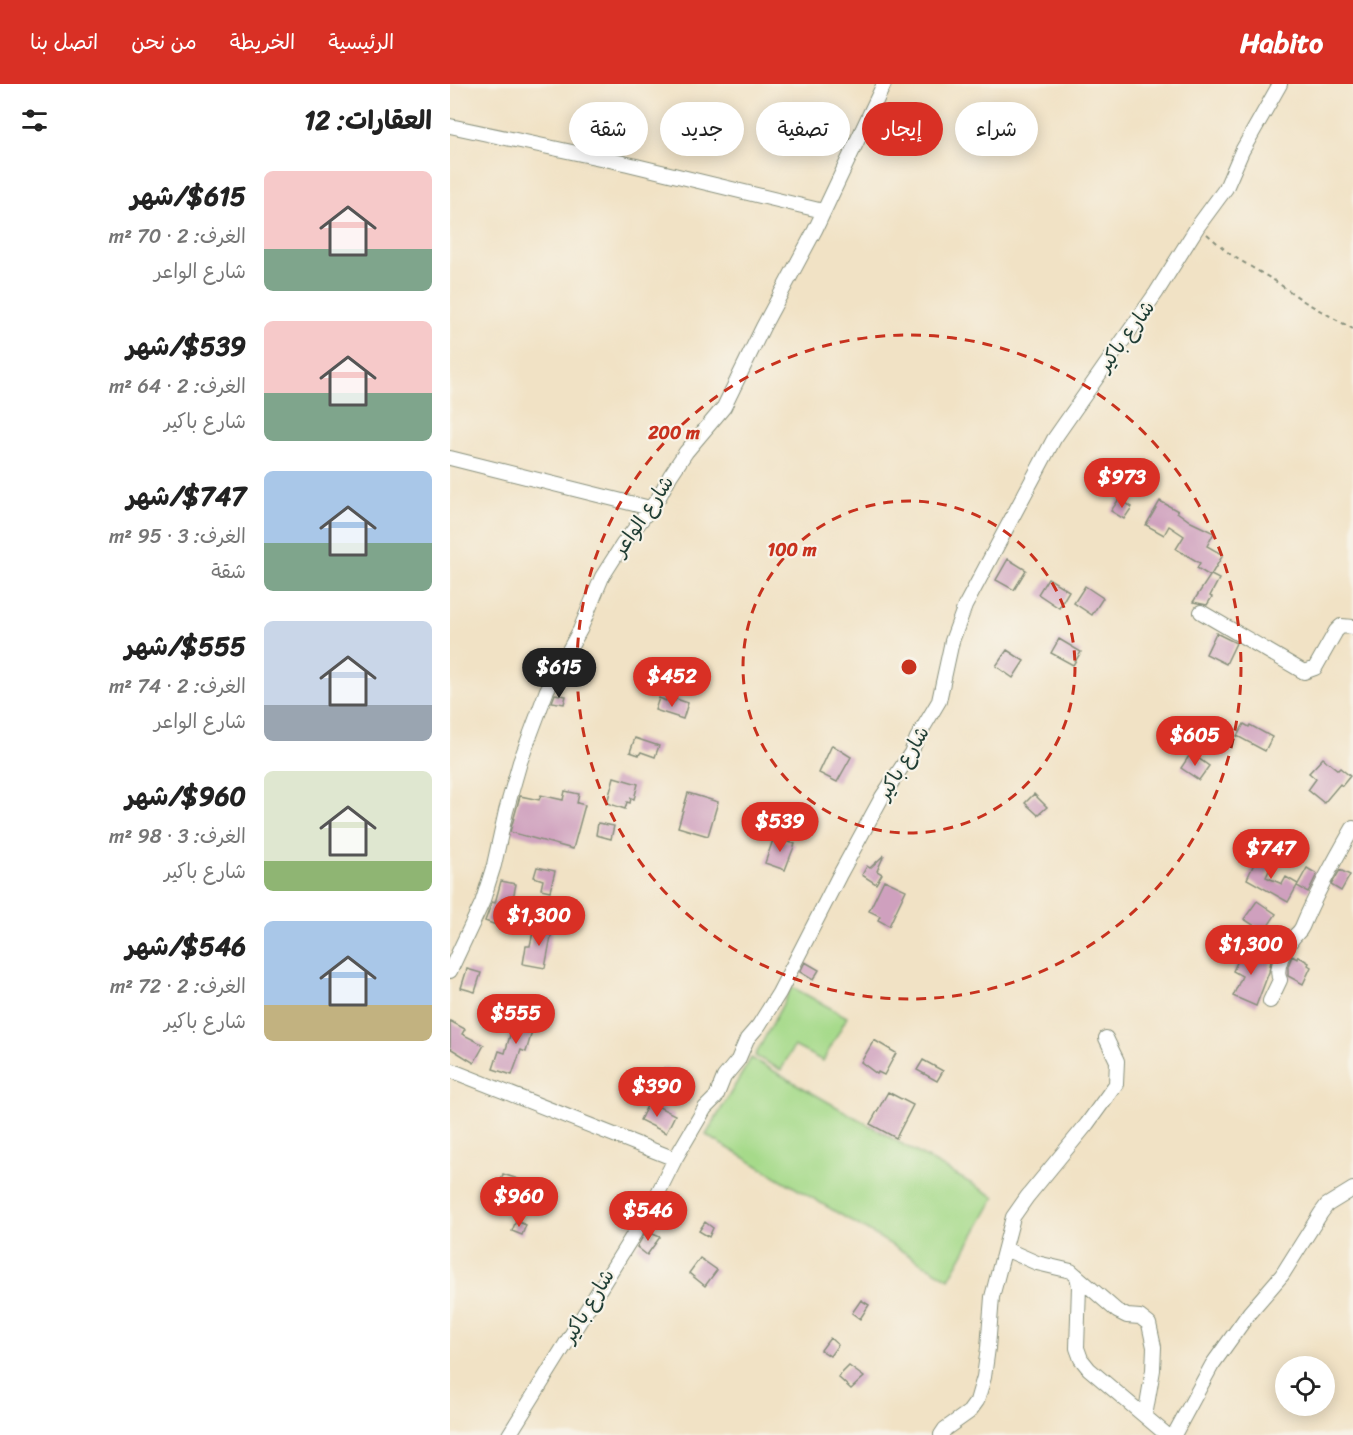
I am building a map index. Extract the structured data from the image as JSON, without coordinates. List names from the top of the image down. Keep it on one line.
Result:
{"streets":{"street":["شارع باكير","شارع الواعر"]},"page":{"header":"Habito","nav":["الرئيسية","الخريطة","من نحن","اتصل بنا"],"heading":"العقارات: 12","chip":["شراء","إيجار","تصفية","جديد","شقة"],"list":[{"name":"$615/شهر","note":"الغرف: 2 · 70 m² · شارع الواعر"},{"name":"$539/شهر","note":"الغرف: 2 · 64 m² · شارع باكير"},{"name":"$747/شهر","note":"الغرف: 3 · 95 m² · شقة"},{"name":"$555/شهر","note":"الغرف: 2 · 74 m² · شارع الواعر"},{"name":"$960/شهر","note":"الغرف: 3 · 98 m² · شارع باكير"},{"name":"$546/شهر","note":"الغرف: 2 · 72 m² · شارع باكير"}],"price":["$973","$615","$452","$605","$539","$747","$1,300","$1,300","$555","$390","$960","$546"]},"rings":["200 m","100 m"]}
